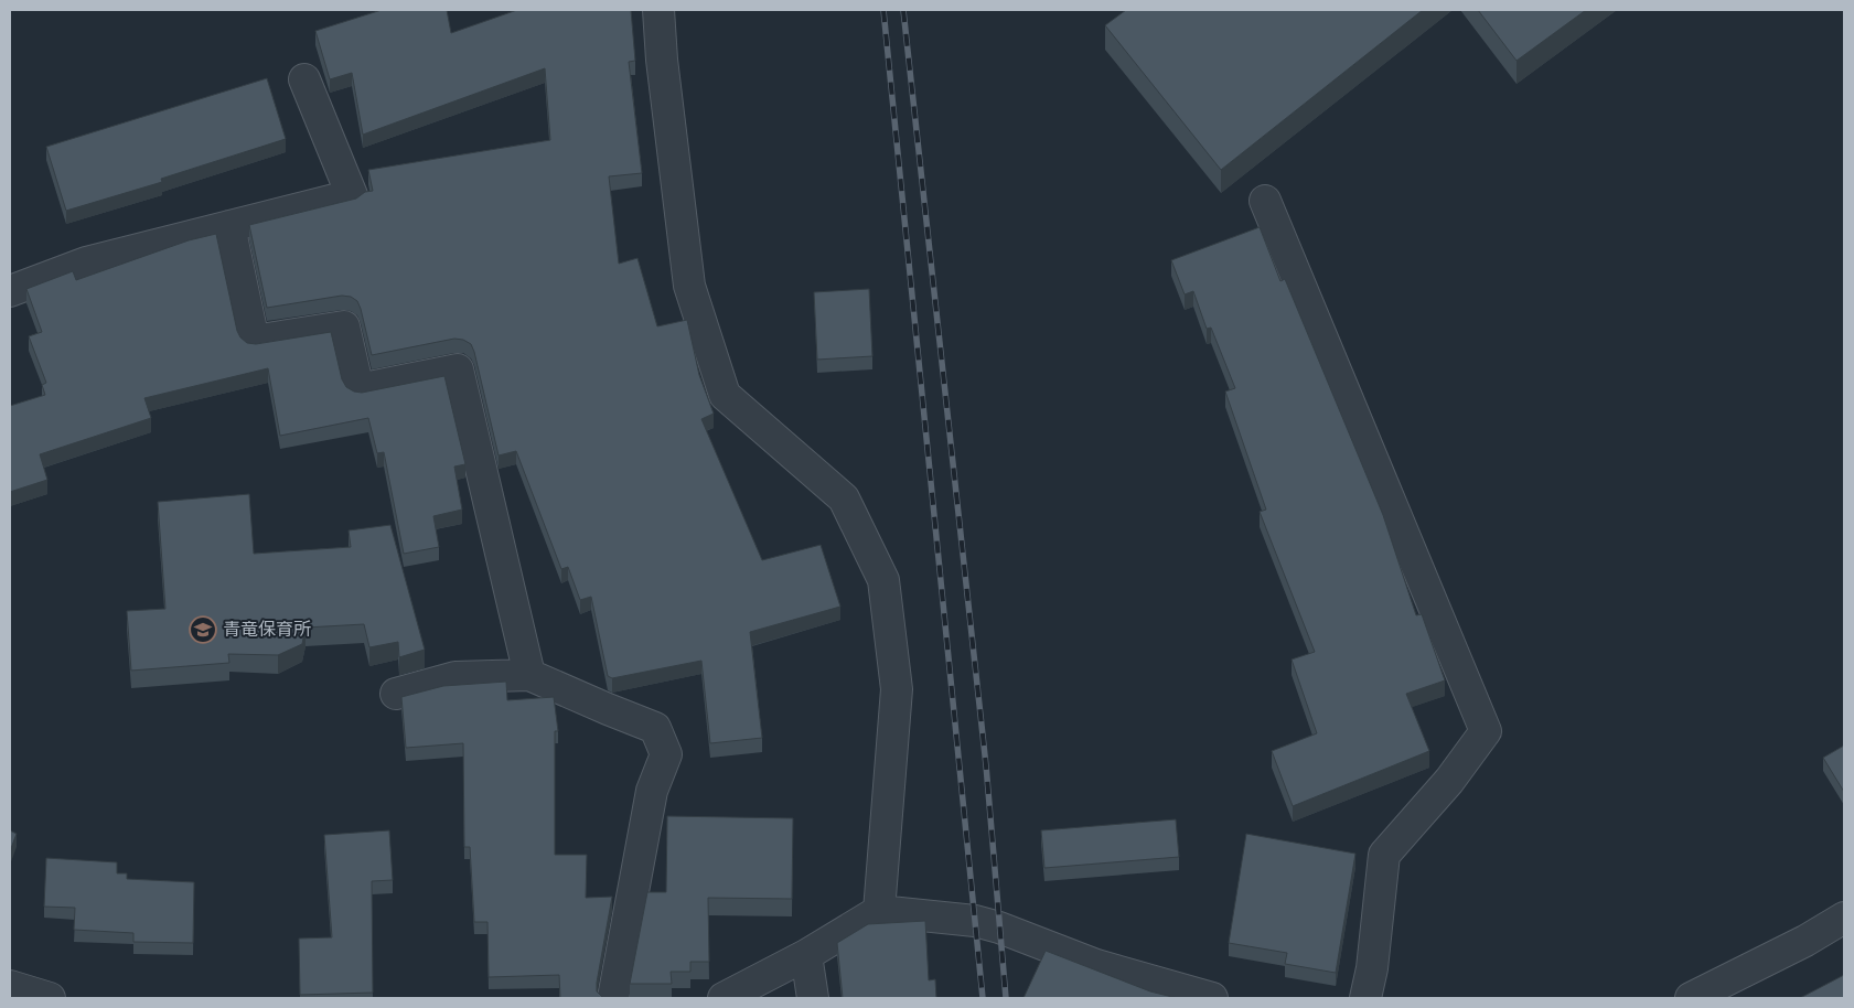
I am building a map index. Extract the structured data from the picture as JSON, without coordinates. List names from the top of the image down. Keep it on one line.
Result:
{"places":{"school or university":["青竜保育所"]}}
